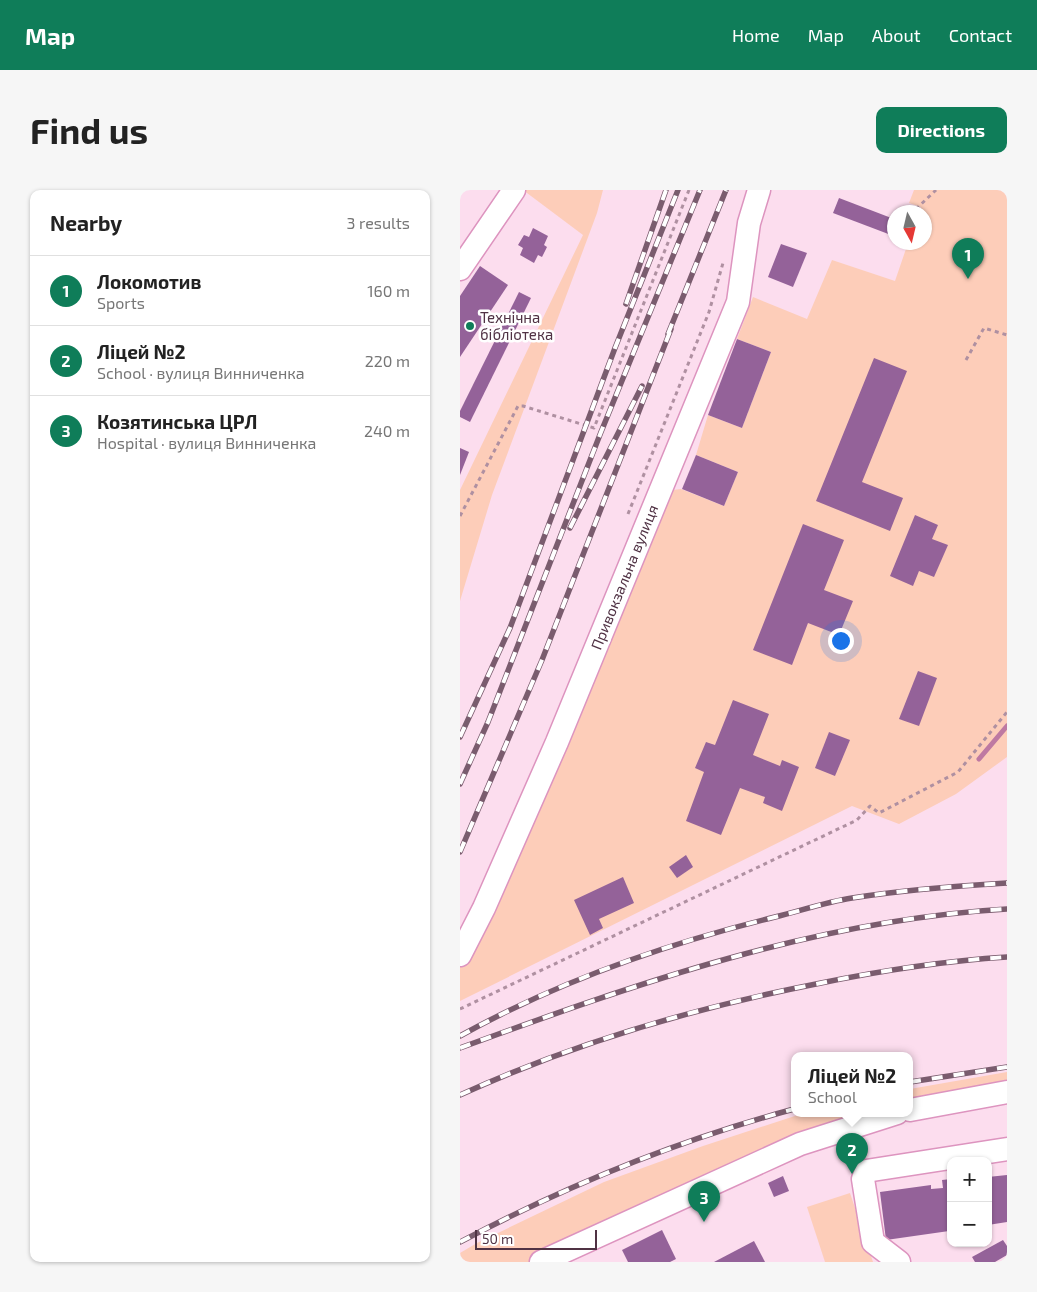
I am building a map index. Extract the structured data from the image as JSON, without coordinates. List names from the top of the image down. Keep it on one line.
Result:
{"streets":{"street":["Привокзальна вулиця"]},"places":["Технічна бібліотека"],"scale_bar":"50 m","north":"bottom","page":{"header":"Map","nav":["Home","Map","About","Contact"],"buttons":"Directions","title":"Find us","heading":["Nearby","3 results"],"pins":["1","2","3"],"list":[{"mark":"1","name":"Локомотив","note":"Sports","value":"160 m"},{"mark":"2","name":"Ліцей №2","note":"School · вулиця Винниченка","value":"220 m"},{"mark":"3","name":"Козятинська ЦРЛ","note":"Hospital · вулиця Винниченка","value":"240 m"}],"popup":["Ліцей №2","School"],"map_buttons":["+","−"],"scale":"50 m"}}
